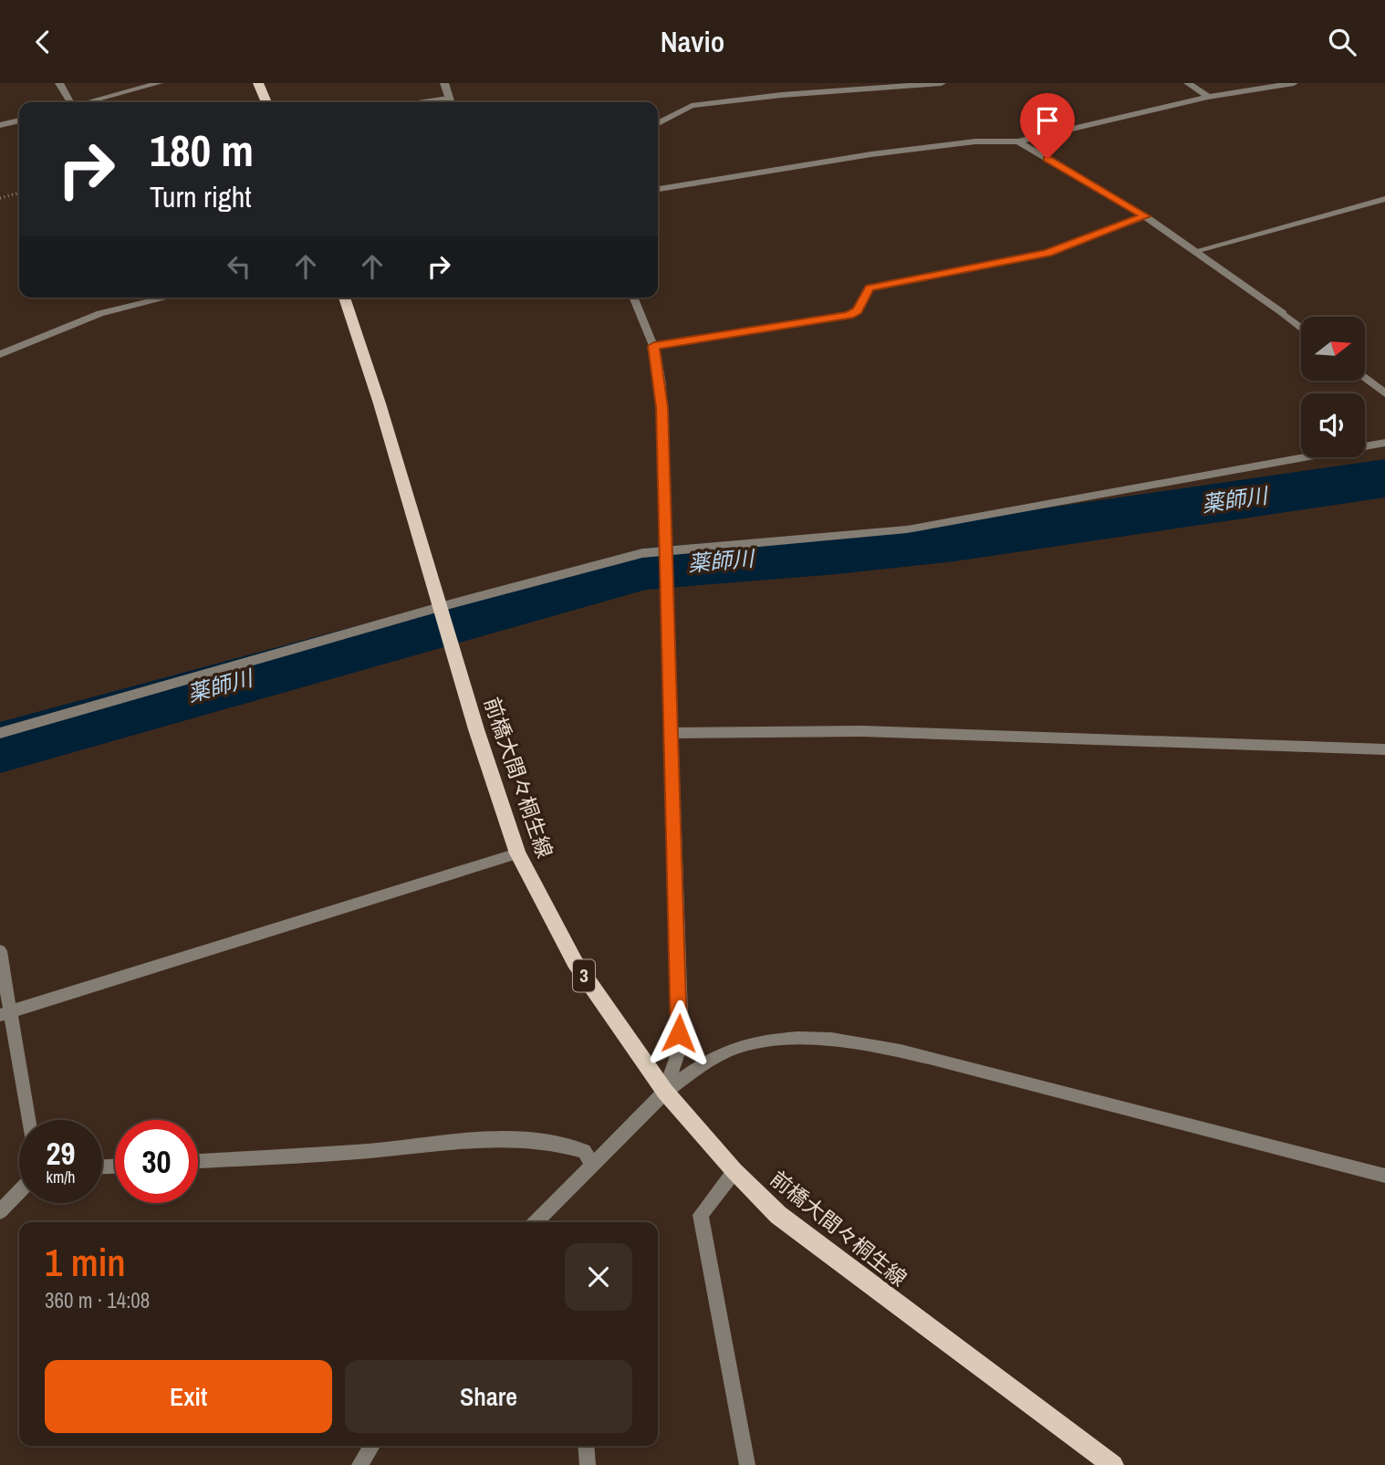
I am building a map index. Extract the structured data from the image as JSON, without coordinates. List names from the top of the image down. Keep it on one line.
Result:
{"streets":{"main road":["前橋大間々桐生線","3"]},"water":["薬師川"],"north":"right","page":{"header":"Navio","turn":["180 m","Turn right"],"speed":"29 km/h","limit":"30","heading":["1 min","360 m · 14:08"],"buttons":["Exit","Share"]}}
